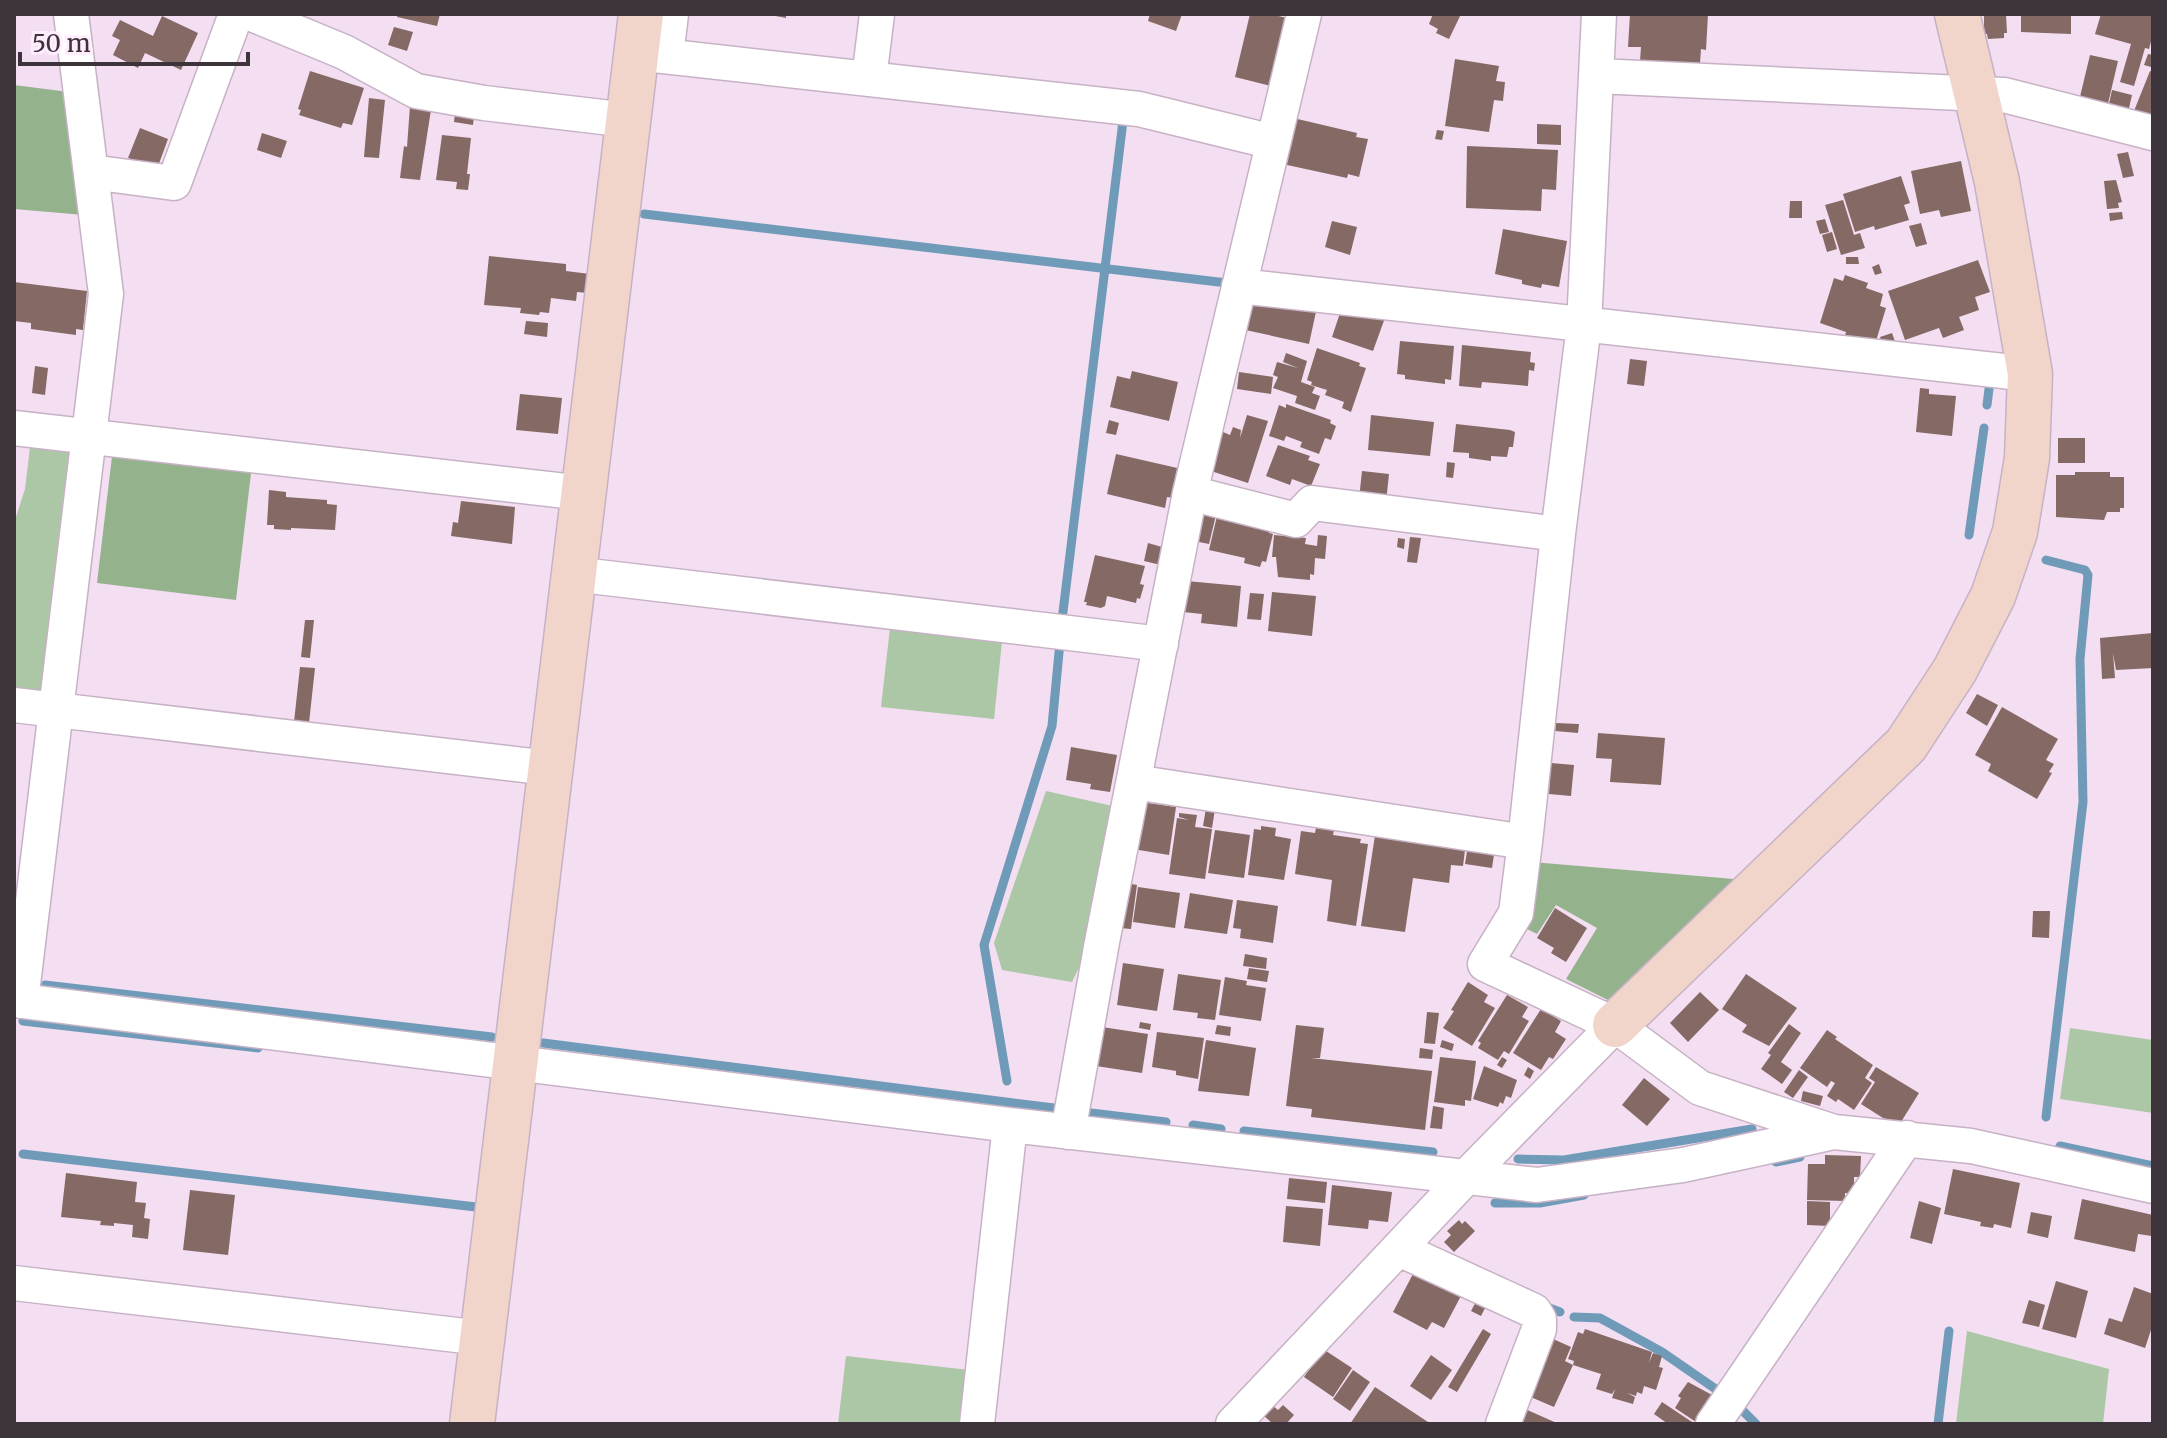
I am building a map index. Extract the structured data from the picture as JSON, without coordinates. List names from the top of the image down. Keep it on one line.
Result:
{"scale_bar":"50 m"}
